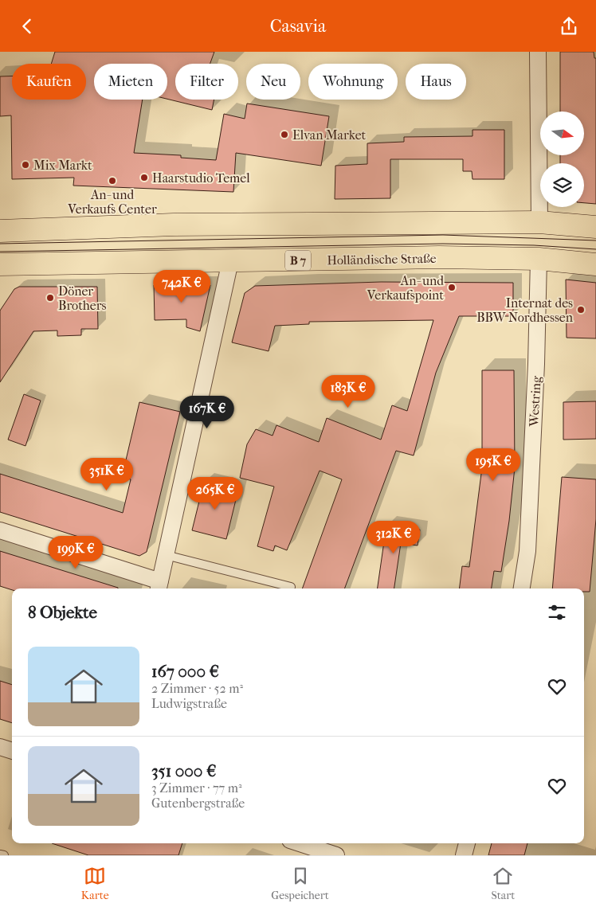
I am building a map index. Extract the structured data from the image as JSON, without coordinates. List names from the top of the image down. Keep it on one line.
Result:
{"streets":{"main road":["Holländische Straße","B 7"],"street":["Westring"]},"crossings":[["Holländische Straße","Westring"]],"places":["Elvan Market","Mix Markt","Haarstudio Temel","An- und Verkaufs Center","An- und Verkaufspoint","Döner Brothers","Internat des BBW Nordhessen"],"north":"right","page":{"header":"Casavia","chip":["Kaufen","Mieten","Filter","Neu","Wohnung","Haus"],"price":["742K €","183K €","167K €","195K €","351K €","265K €","312K €","199K €"],"heading":"8 Objekte","list":[{"name":"167 000 €","note":"2 Zimmer · 52 m² · Ludwigstraße"},{"name":"351 000 €","note":"3 Zimmer · 77 m² · Gutenbergstraße"}],"tabs":["Karte","Gespeichert","Start"]}}
